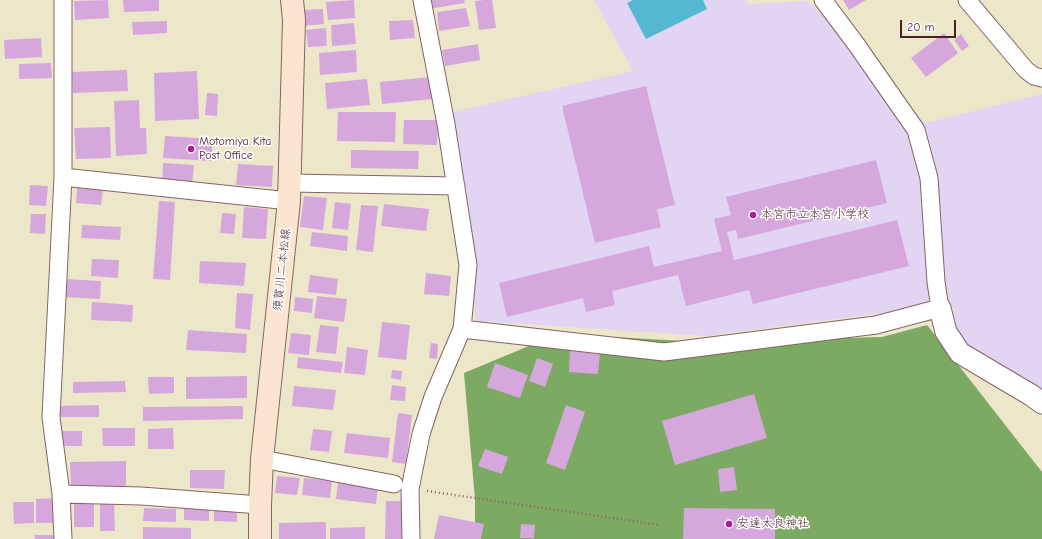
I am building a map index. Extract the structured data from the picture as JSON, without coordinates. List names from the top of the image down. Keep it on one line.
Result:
{"streets":{"main road":["須賀川二本松線"]},"places":["Motomiya Kita Post Office","本宮市立本宮小学校","安達太良神社"],"scale_bar":"20 m"}
